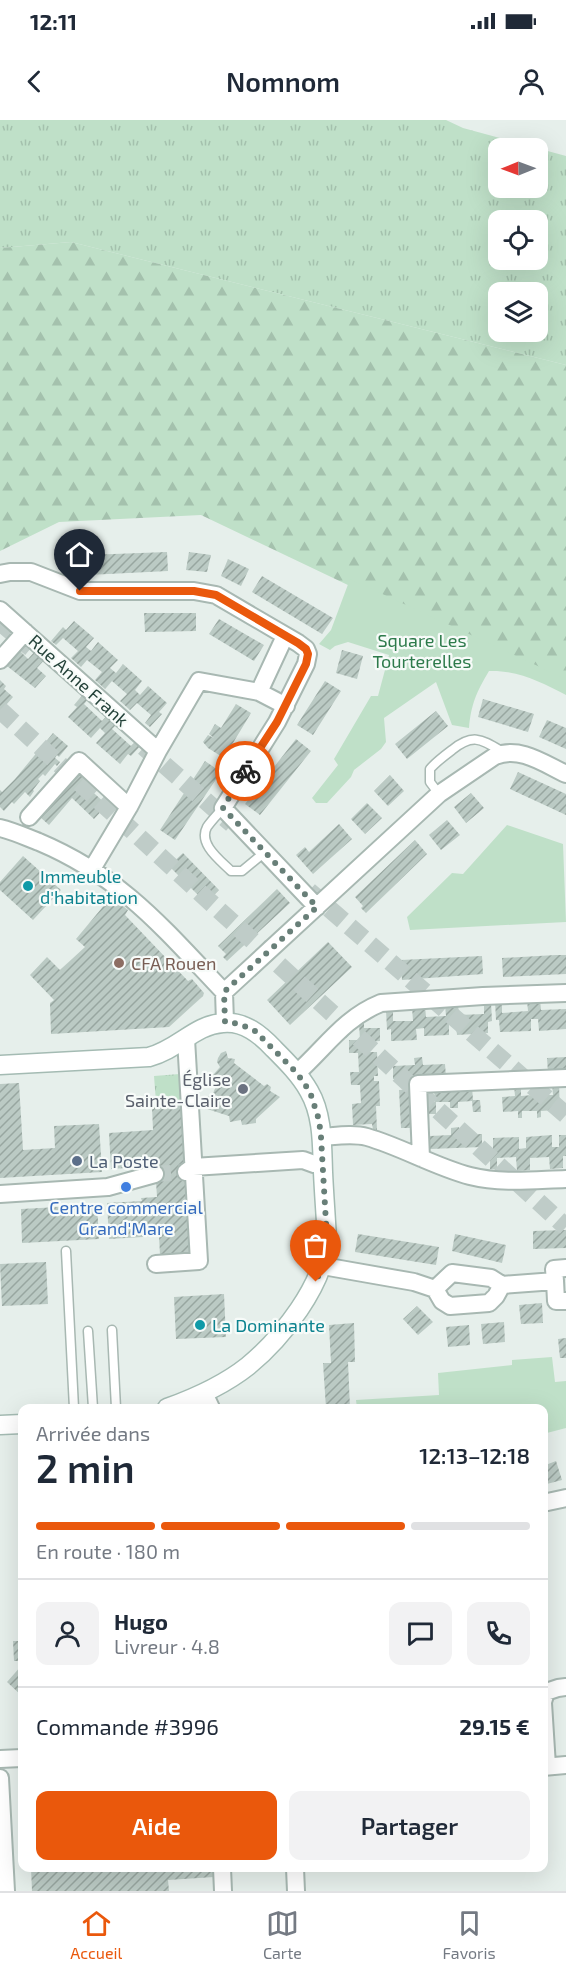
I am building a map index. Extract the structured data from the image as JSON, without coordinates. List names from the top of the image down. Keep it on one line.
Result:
{"streets":{"street":["Rue Anne Frank"]},"parks":["Square Les Tourterelles"],"places":["Immeuble d'habitation","CFA Rouen","Église Sainte-Claire","La Poste","Centre commercial Grand'Mare","La Dominante"],"north":"left","page":{"status":"12:11","header":"Nomnom","heading":["2 min","Arrivée dans","12:13–12:18"],"panel":["Hugo","Livreur · 4.8","Commande #3996","29.15 €"],"bar":"En route · 180 m","buttons":["Aide","Partager"],"tabs":["Accueil","Carte","Favoris"]}}
